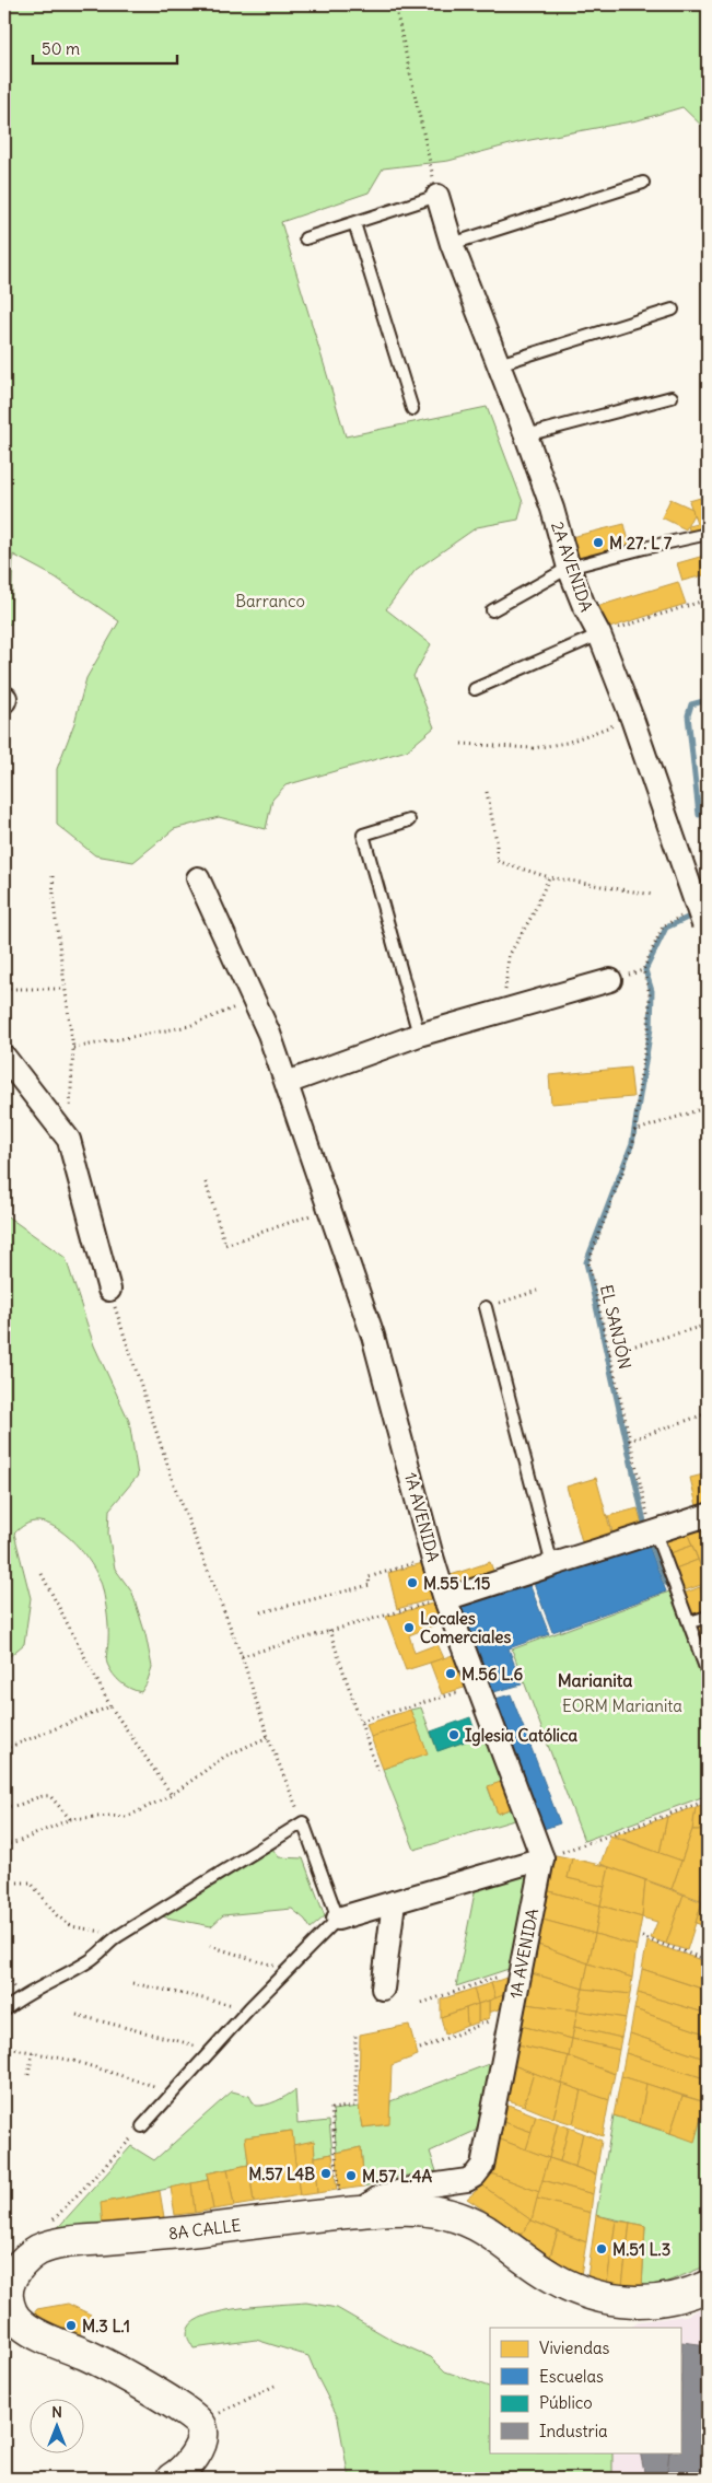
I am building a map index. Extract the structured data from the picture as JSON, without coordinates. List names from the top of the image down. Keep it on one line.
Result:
{"streets":{"main road":["8A CALLE"],"street":["2A AVENIDA","1A AVENIDA"],"path":["EL SANJÓN"]},"crossings":[["2A AVENIDA","EL SANJÓN"],["1A AVENIDA","8A CALLE"]],"districts":["Marianita"],"parks":["Barranco","EORM Marianita"],"places":["M 27. L 7","M.55 L.15","Locales Comerciales","M.56 L.6","Iglesia Católica","M.57 L4B","M.57 L.4A","M.51 L.3","M.3 L.1"],"legend":["Viviendas","Escuelas","Público","Industria"],"scale_bar":"50 m","north":"top"}
